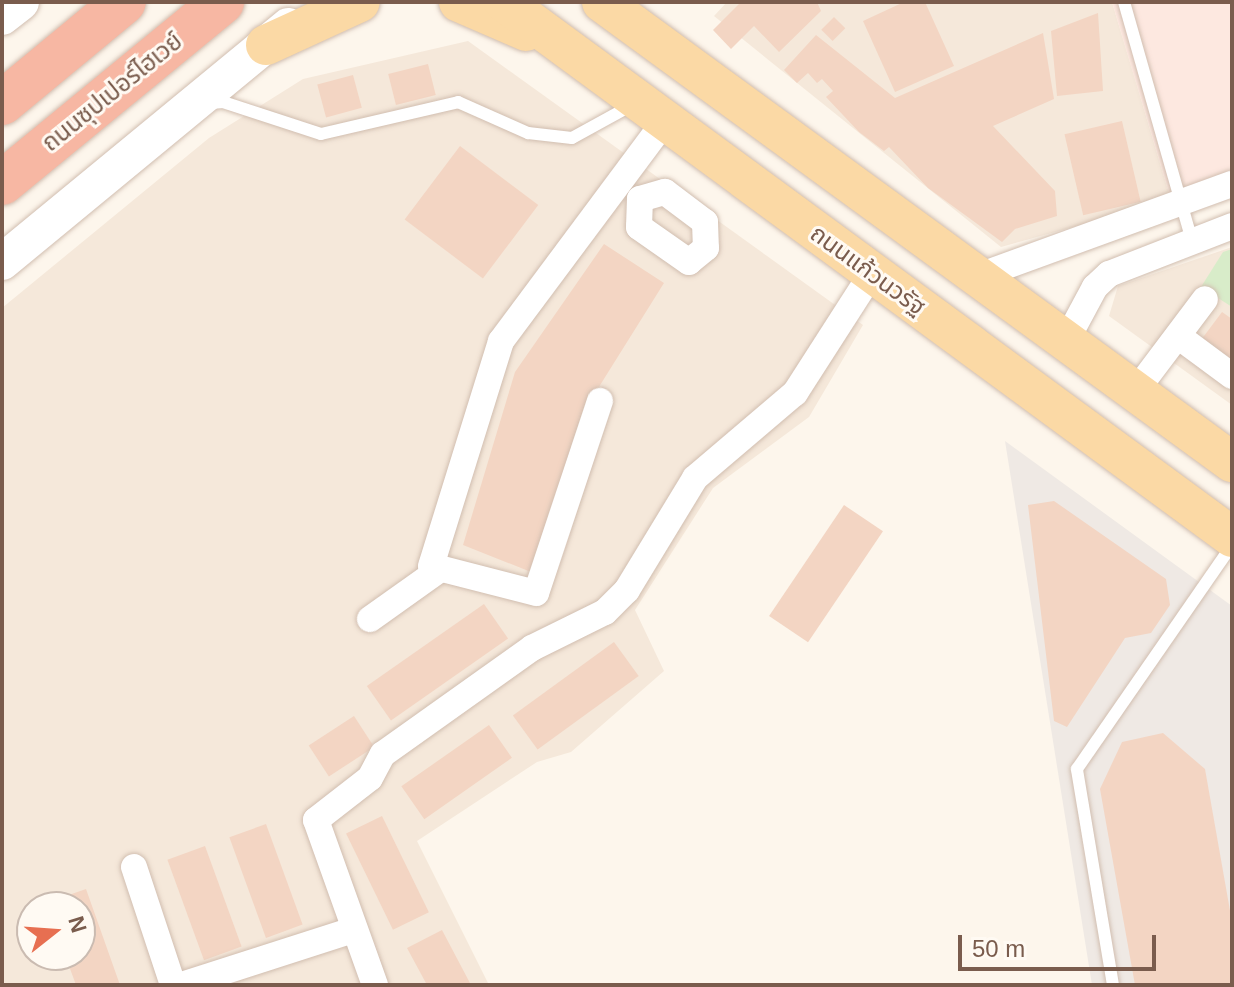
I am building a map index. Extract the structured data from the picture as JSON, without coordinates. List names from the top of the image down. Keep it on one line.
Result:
{"streets":{"highway":["ถนนซุปเปอร์ไฮเวย์"],"main road":["ถนนแก้วนวรัฐ"]},"scale_bar":"50 m","north":"right"}
